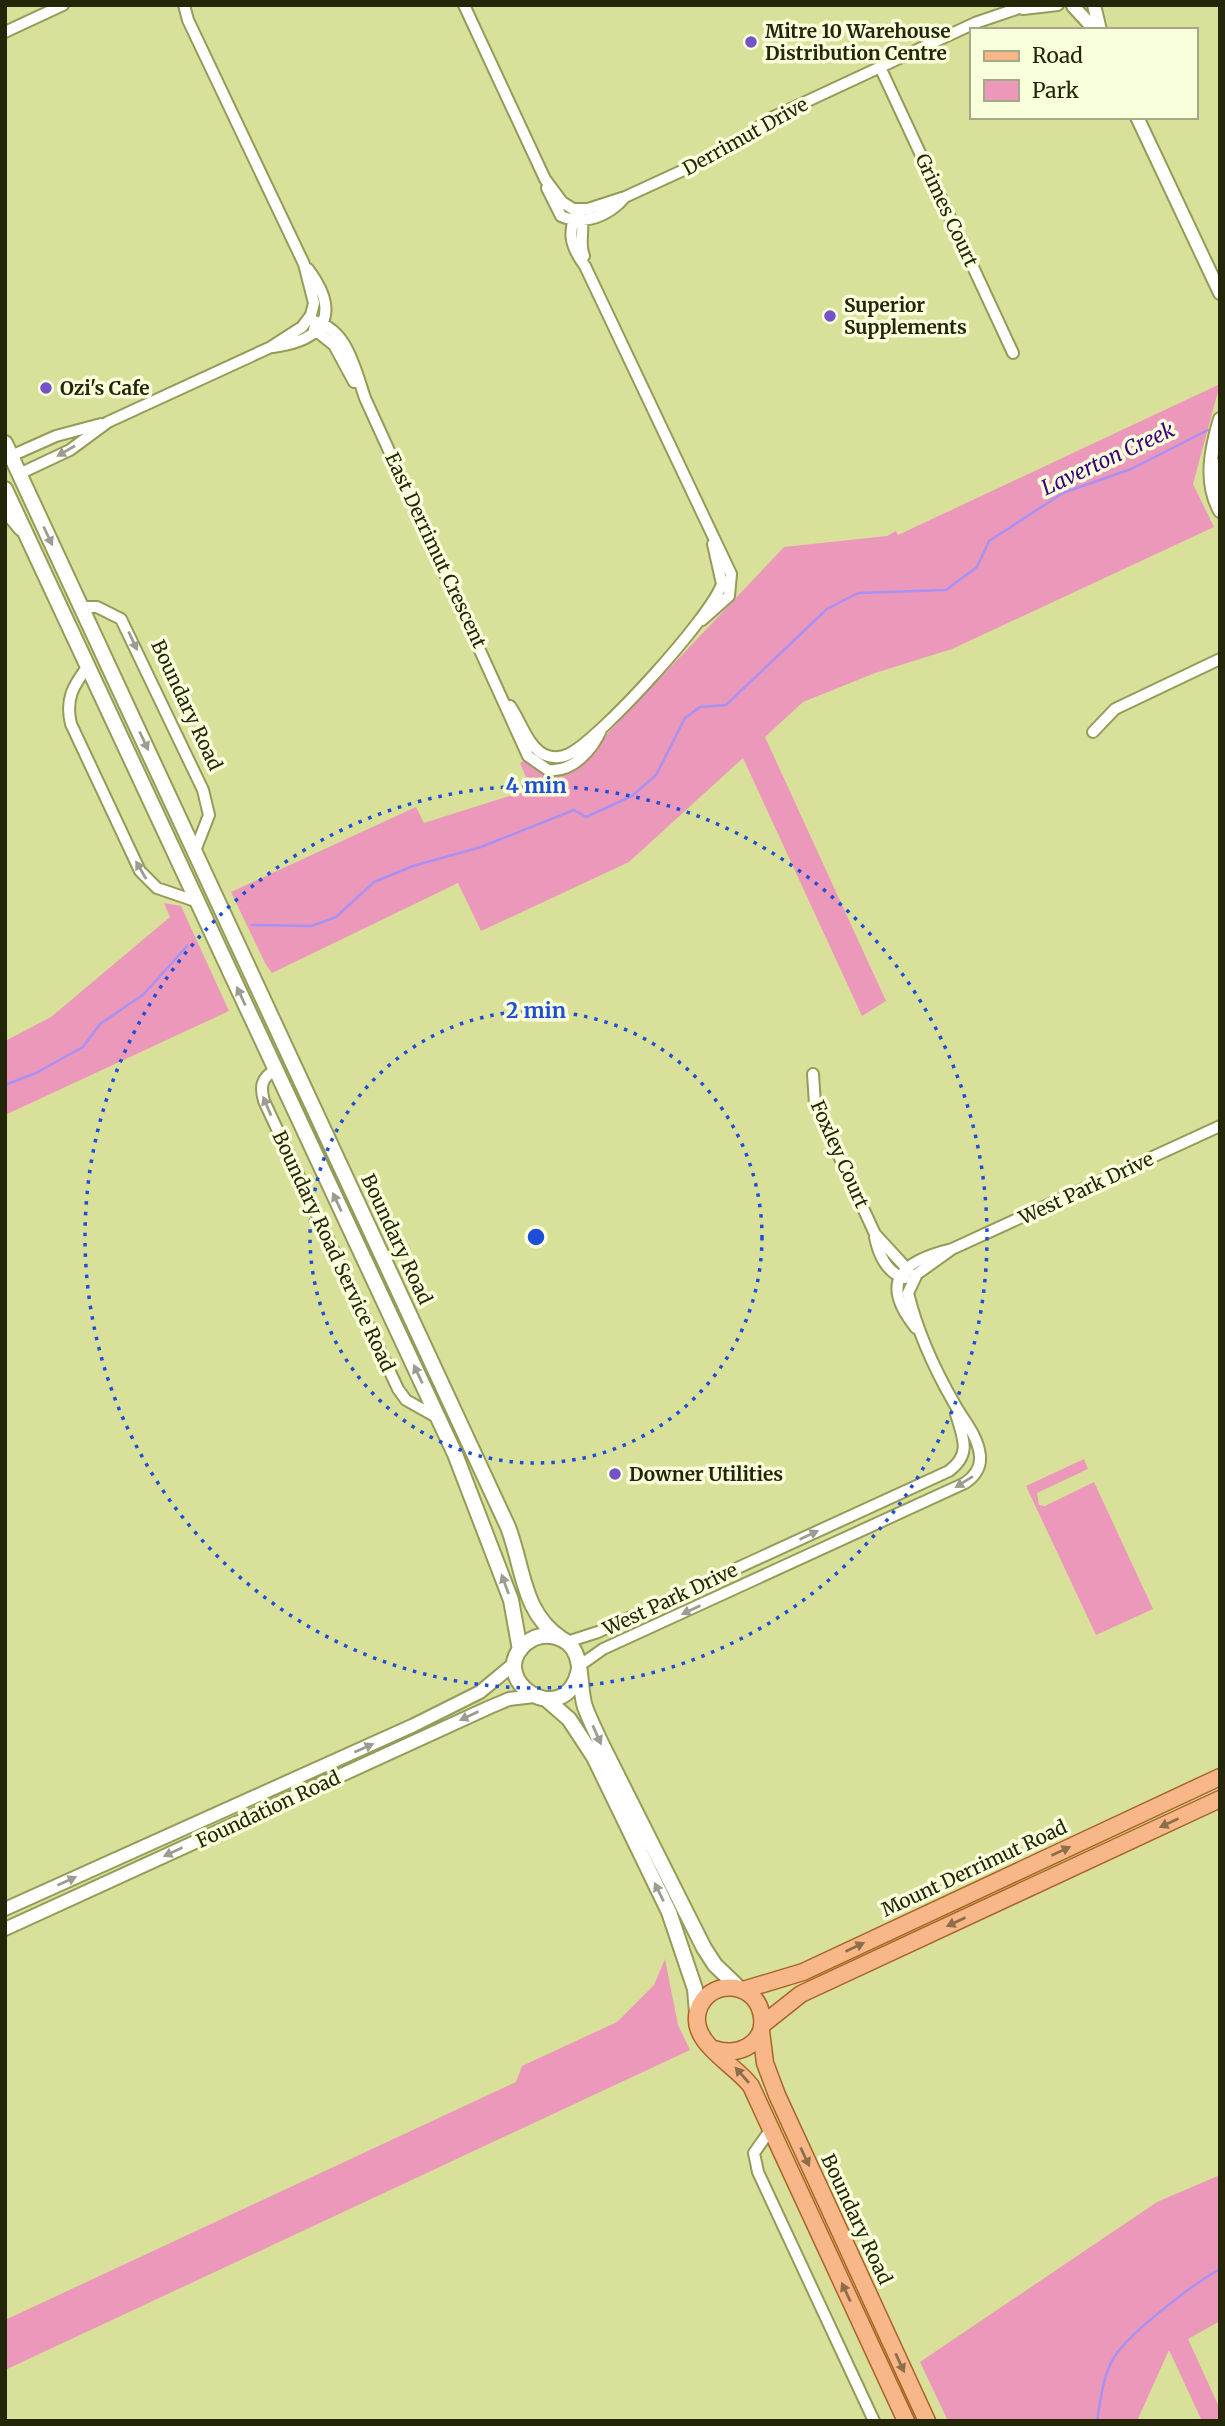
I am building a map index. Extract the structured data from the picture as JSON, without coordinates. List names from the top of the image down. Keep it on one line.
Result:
{"streets":{"main road":["Boundary Road","Mount Derrimut Road"],"street":["Derrimut Drive","Grimes Court","East Derrimut Crescent","Foxley Court","West Park Drive","Boundary Road Service Road","Foundation Road"]},"crossings":[["Derrimut Drive","Grimes Court"],["Derrimut Drive","East Derrimut Crescent"],["Boundary Road","West Park Drive"],["Boundary Road","Boundary Road Service Road"],["Boundary Road","Foundation Road"],["Boundary Road","Mount Derrimut Road"],["Foxley Court","West Park Drive"],["West Park Drive","Foundation Road"]],"one_way":["Boundary Road Service Road"],"water":["Laverton Creek"],"places":["Mitre 10 Warehouse Distribution Centre","Superior Supplements","Ozi's Cafe","Downer Utilities"],"legend":["Road","Park"],"rings":["4 min","2 min"]}
